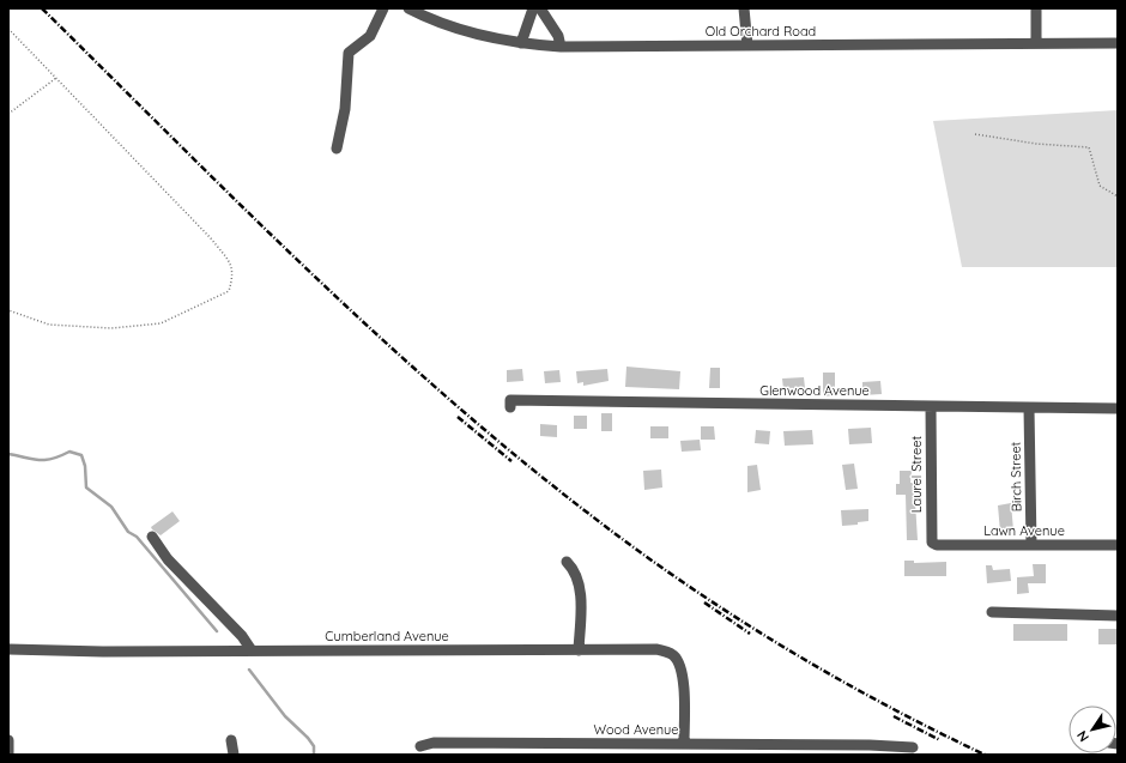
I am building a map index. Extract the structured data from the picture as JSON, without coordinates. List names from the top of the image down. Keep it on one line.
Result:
{"streets":{"street":["Old Orchard Road","Glenwood Avenue","Laurel Street","Birch Street","Lawn Avenue","Cumberland Avenue","Wood Avenue"]},"crossings":[["Glenwood Avenue","Laurel Street"],["Glenwood Avenue","Birch Street"],["Laurel Street","Lawn Avenue"],["Birch Street","Lawn Avenue"],["Cumberland Avenue","Wood Avenue"]],"north":"bottom left"}
